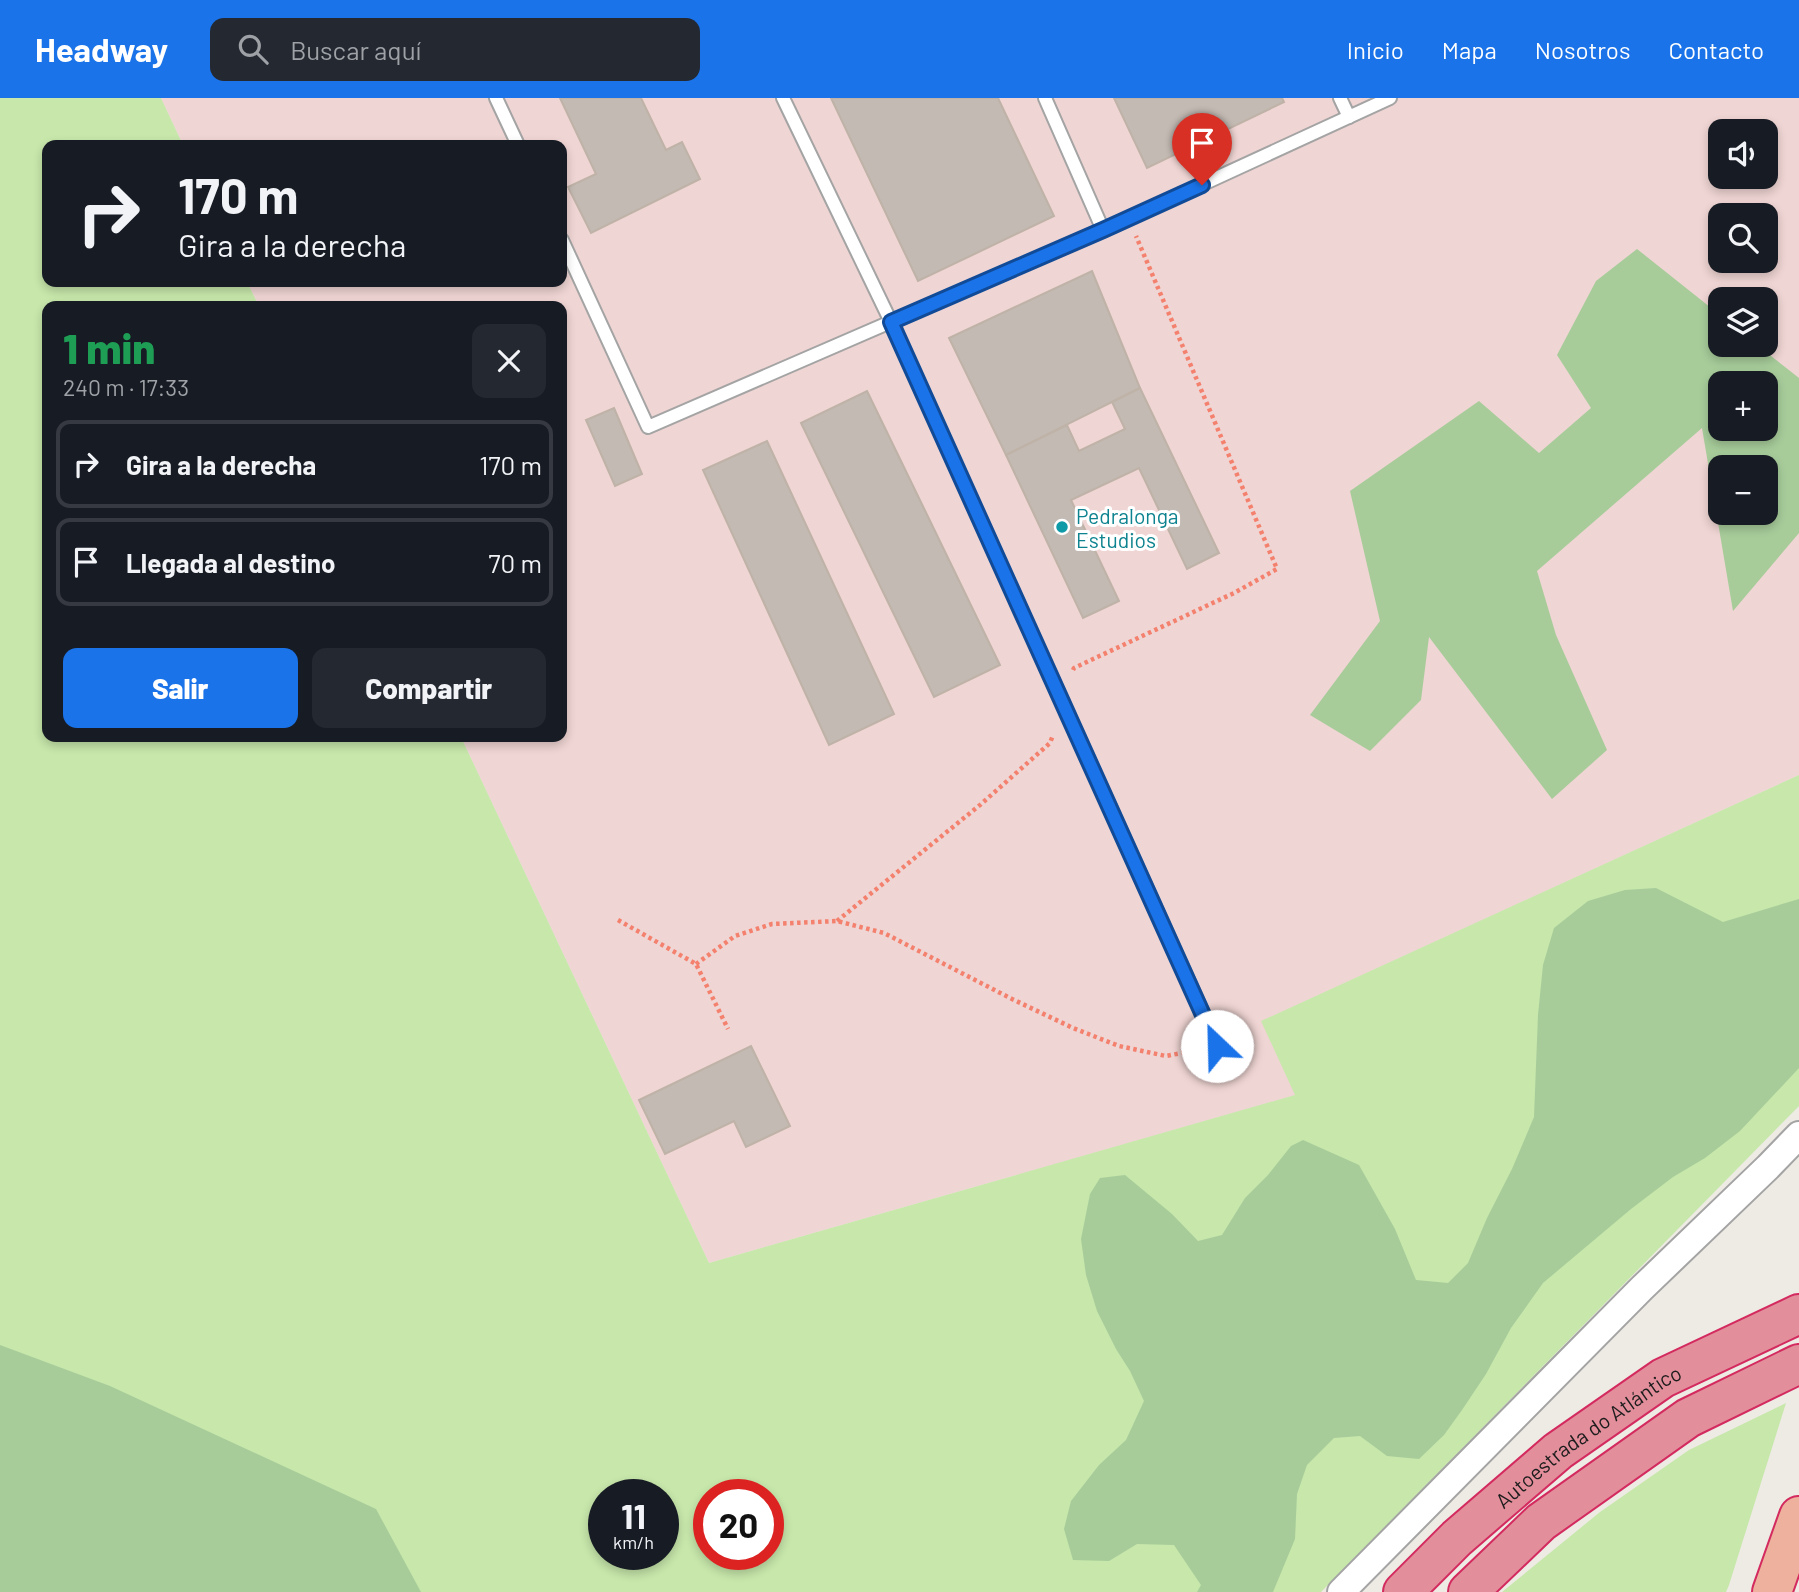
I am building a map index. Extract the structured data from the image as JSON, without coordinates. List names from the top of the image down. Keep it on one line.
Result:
{"streets":{"highway":["Autoestrada do Atlántico"]},"places":["Pedralonga Estudios"],"page":{"header":"Headway","search":"Buscar aquí","nav":["Inicio","Mapa","Nosotros","Contacto"],"map_buttons":["+","−"],"turn":["170 m","Gira a la derecha"],"heading":["1 min","240 m · 17:33"],"list":[{"name":"Gira a la derecha","value":"170 m"},{"name":"Llegada al destino","value":"70 m"}],"buttons":["Salir","Compartir"],"speed":"11 km/h","limit":"20"}}
